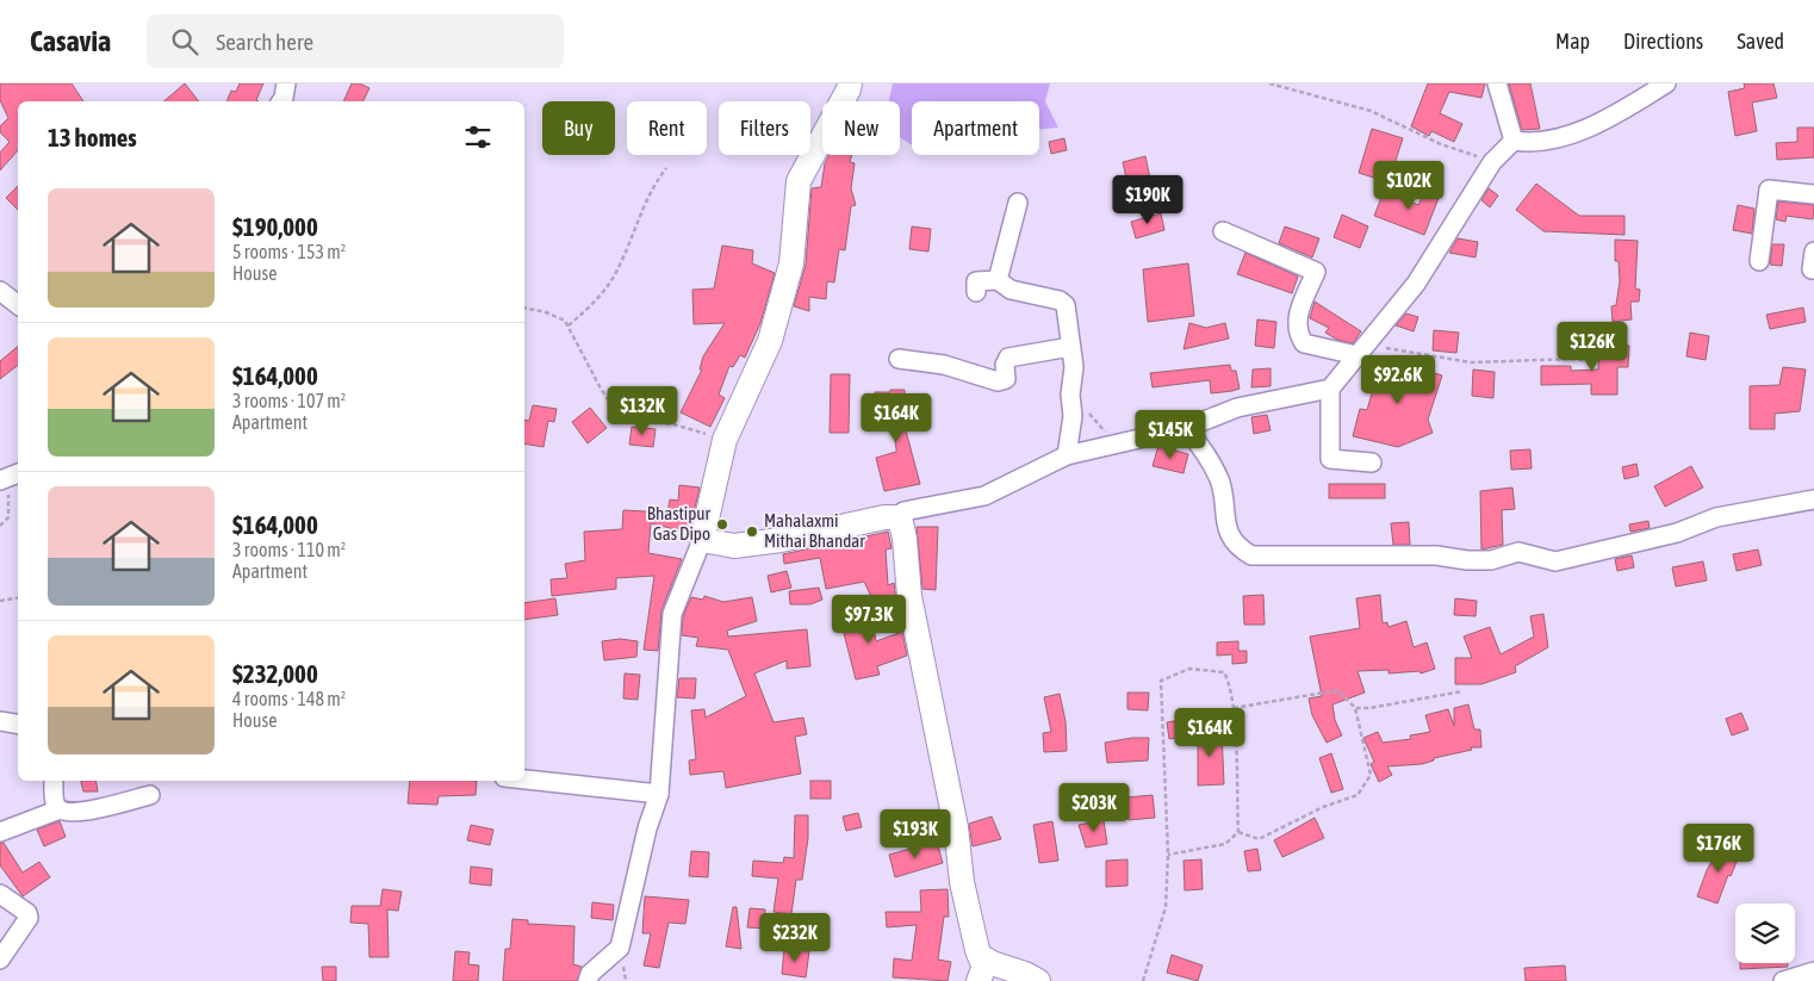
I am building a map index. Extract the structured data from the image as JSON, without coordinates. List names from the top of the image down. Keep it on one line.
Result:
{"places":["Bhastipur Gas Dipo","Mahalaxmi Mithai Bhandar"],"page":{"header":"Casavia","search":"Search here","nav":["Map","Directions","Saved"],"chip":["Buy","Rent","Filters","New","Apartment"],"heading":"13 homes","price":["$102K","$190K","$126K","$92.6K","$132K","$164K","$145K","$97.3K","$164K","$203K","$193K","$176K","$232K"],"list":[{"name":"$190,000","note":"5 rooms · 153 m² · House"},{"name":"$164,000","note":"3 rooms · 107 m² · Apartment"},{"name":"$164,000","note":"3 rooms · 110 m² · Apartment"},{"name":"$232,000","note":"4 rooms · 148 m² · House"}]}}
